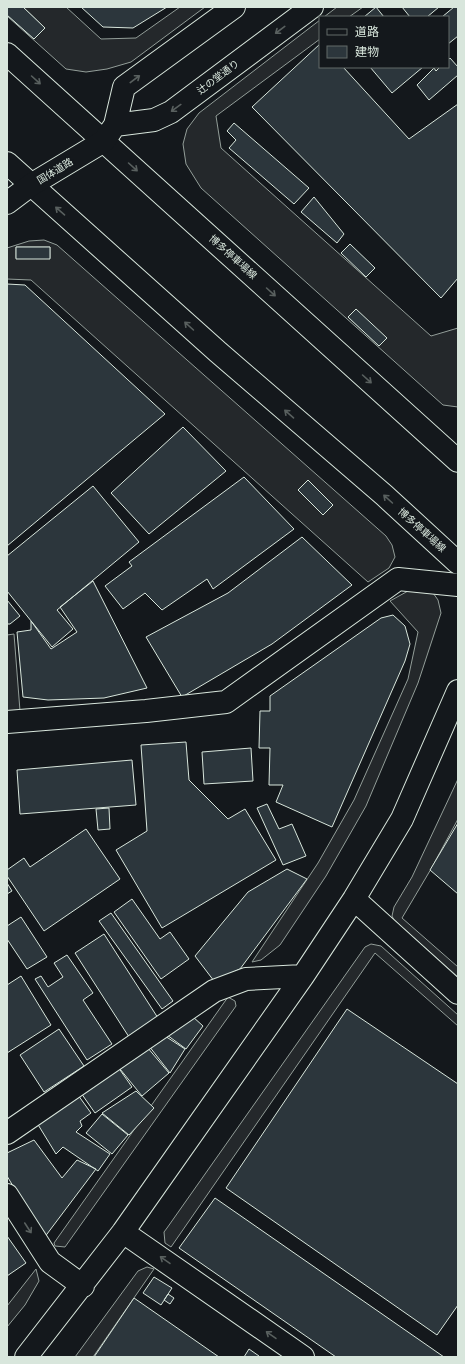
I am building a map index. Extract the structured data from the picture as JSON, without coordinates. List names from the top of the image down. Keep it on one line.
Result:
{"streets":{"main road":["辻の堂通り","国体道路","博多停車場線"]},"crossings":[["辻の堂通り","国体道路"],["辻の堂通り","博多停車場線"],["国体道路","博多停車場線"]],"legend":["道路","建物"]}
